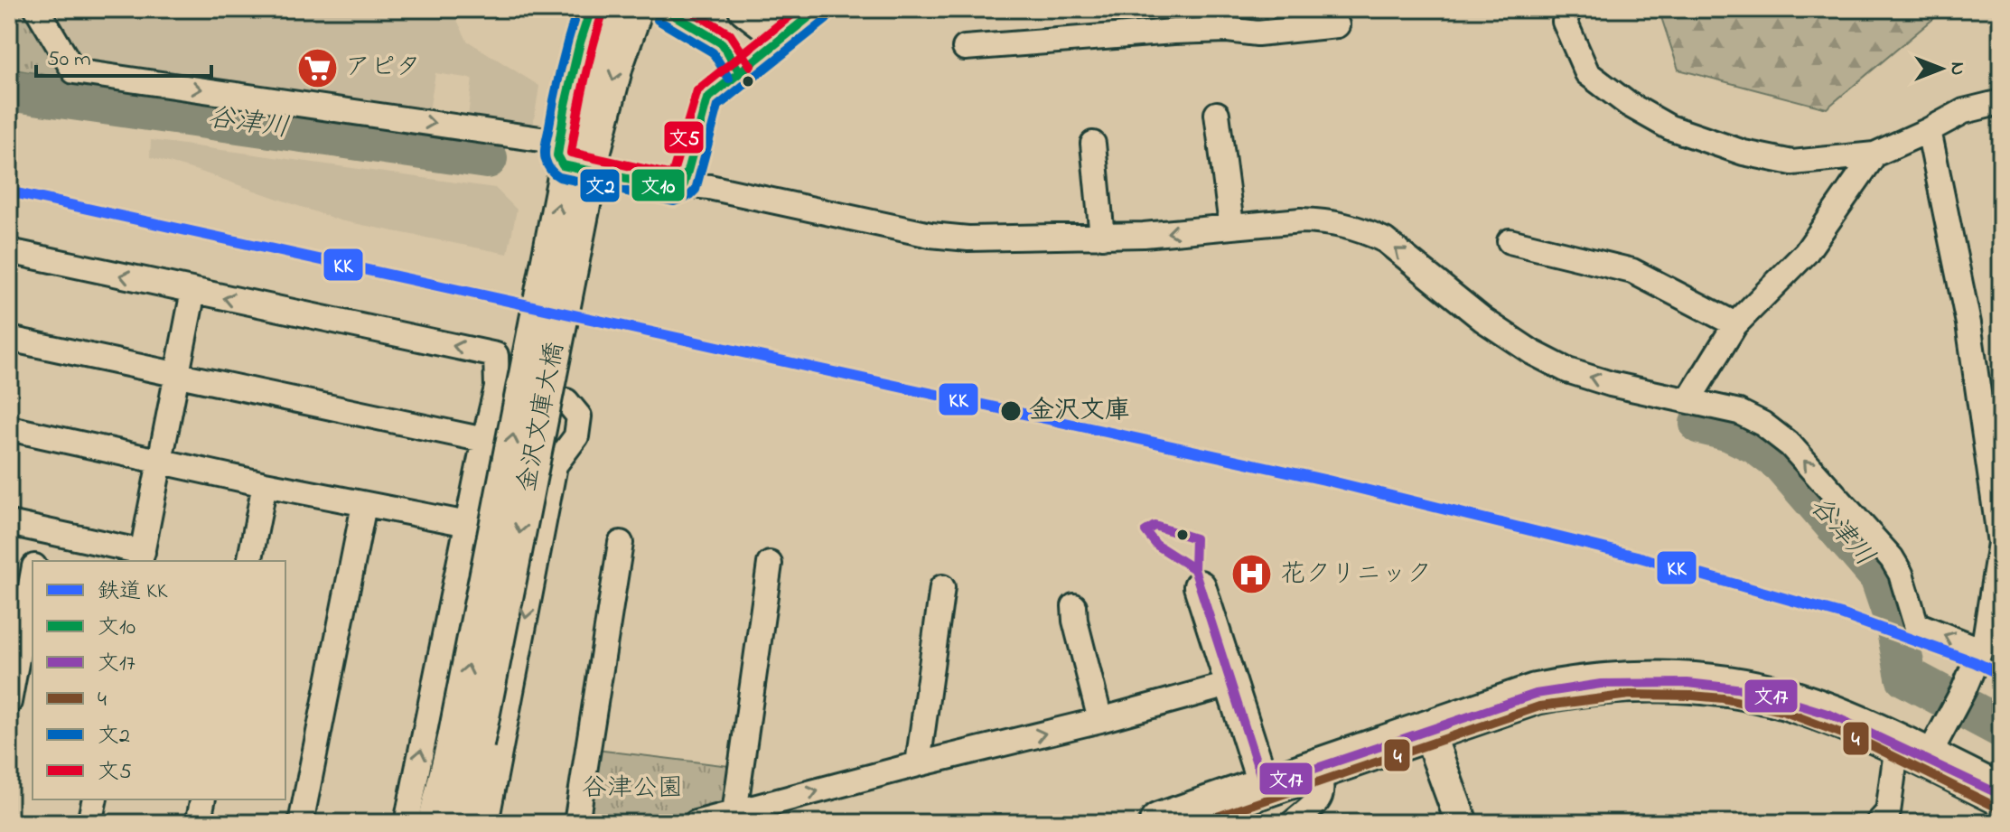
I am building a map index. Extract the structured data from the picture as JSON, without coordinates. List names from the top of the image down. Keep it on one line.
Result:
{"streets":{"street":["金沢文庫大橋"]},"water":["谷津川"],"parks":["谷津公園"],"places":{"supermarket":["アピタ"],"other":["金沢文庫"],"hospital":["花クリニック"]},"lines":["transit line 文10","transit line 文2","transit line 文5","rail line KK","transit line 文17","transit line 4"],"legend":["鉄道 KK","文10","文17","4","文2","文5"],"scale_bar":"50 m","north":"right"}
